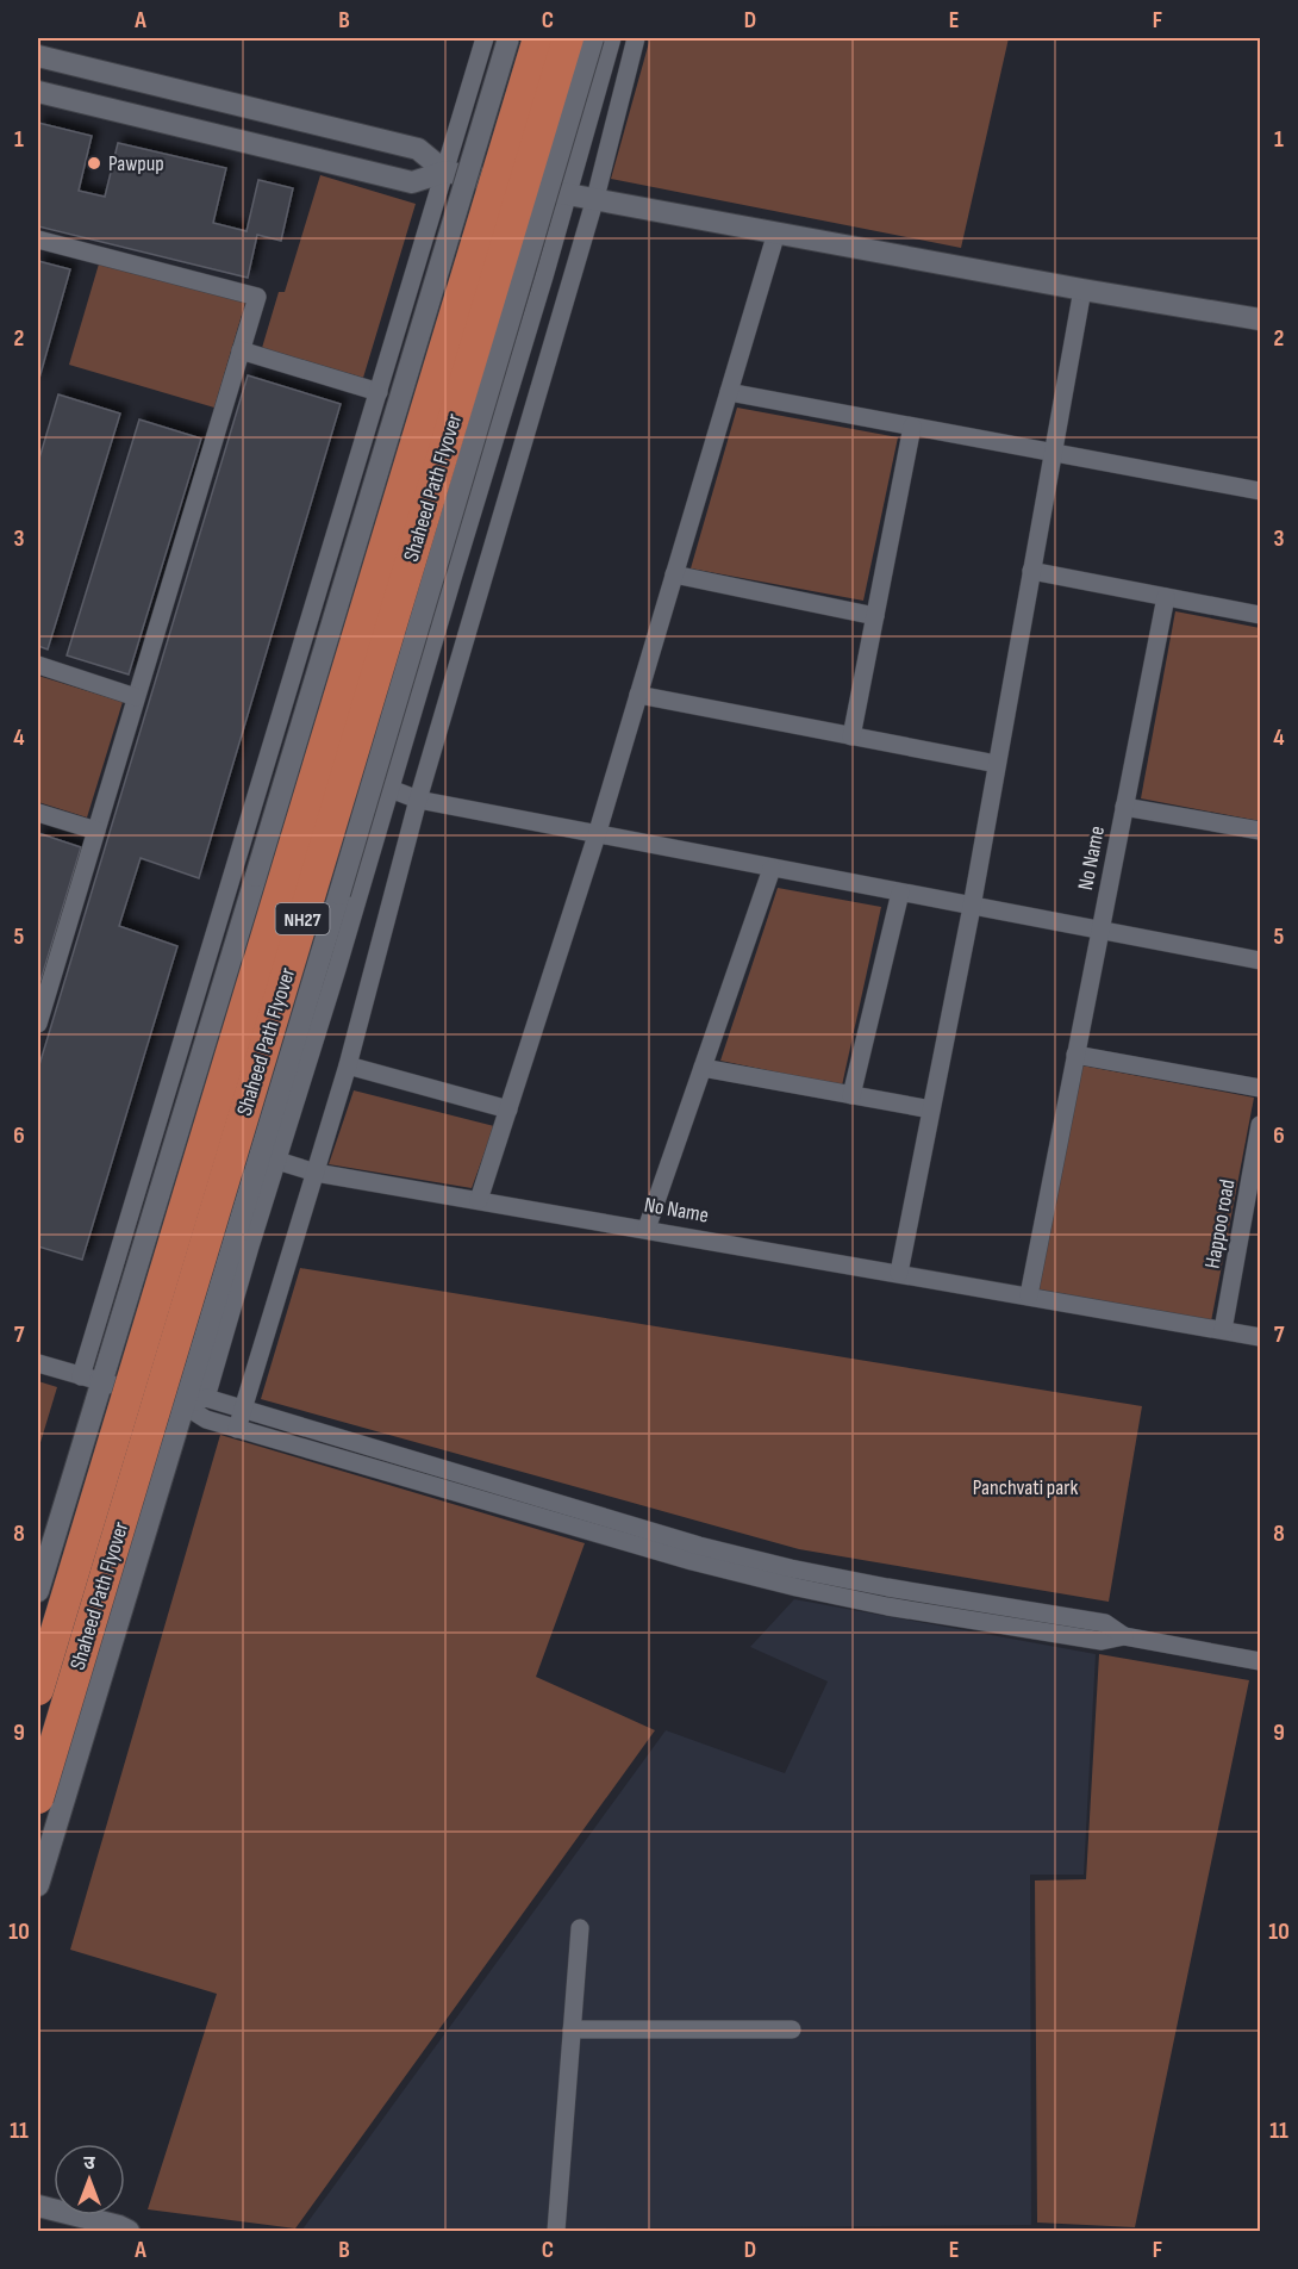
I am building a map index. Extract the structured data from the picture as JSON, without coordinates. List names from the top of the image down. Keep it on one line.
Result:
{"streets":{"highway":["Shaheed Path Flyover","NH27"],"street":["No Name","Happoo road"]},"crossings":[["No Name","Happoo road"]],"parks":["Panchvati park"],"places":["Pawpup"],"north":"top","grid":{"columns":["A","B","C","D","E","F"],"rows":["1","2","3","4","5","6","7","8","9","10","11"]}}
